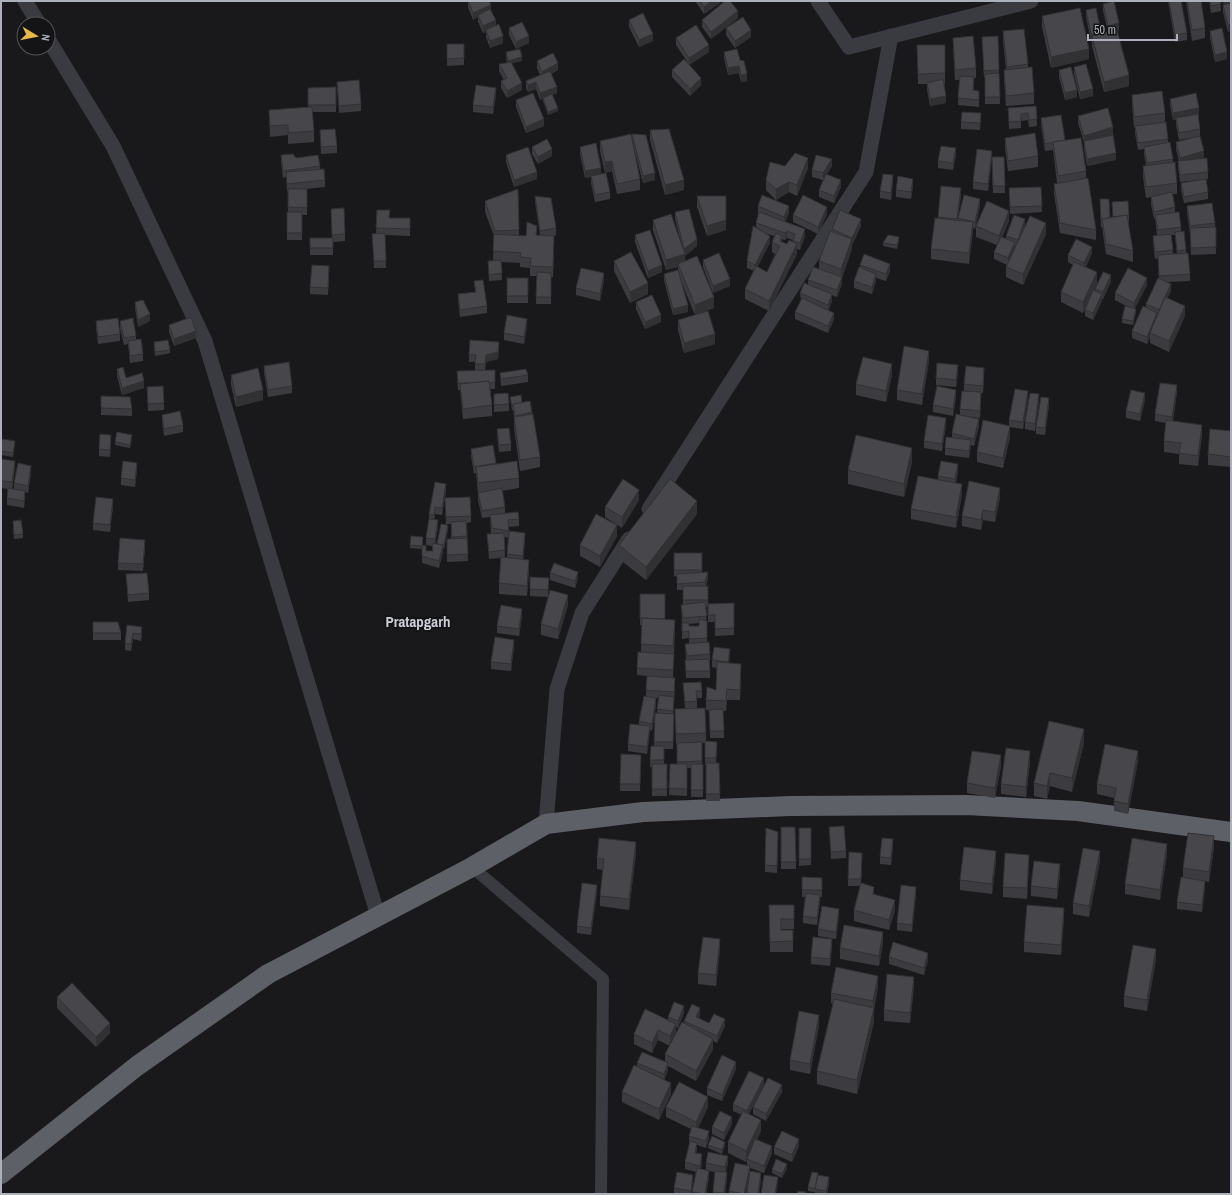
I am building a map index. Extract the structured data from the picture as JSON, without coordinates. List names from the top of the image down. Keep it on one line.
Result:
{"districts":["Pratapgarh"],"scale_bar":"50 m","north":"right"}
